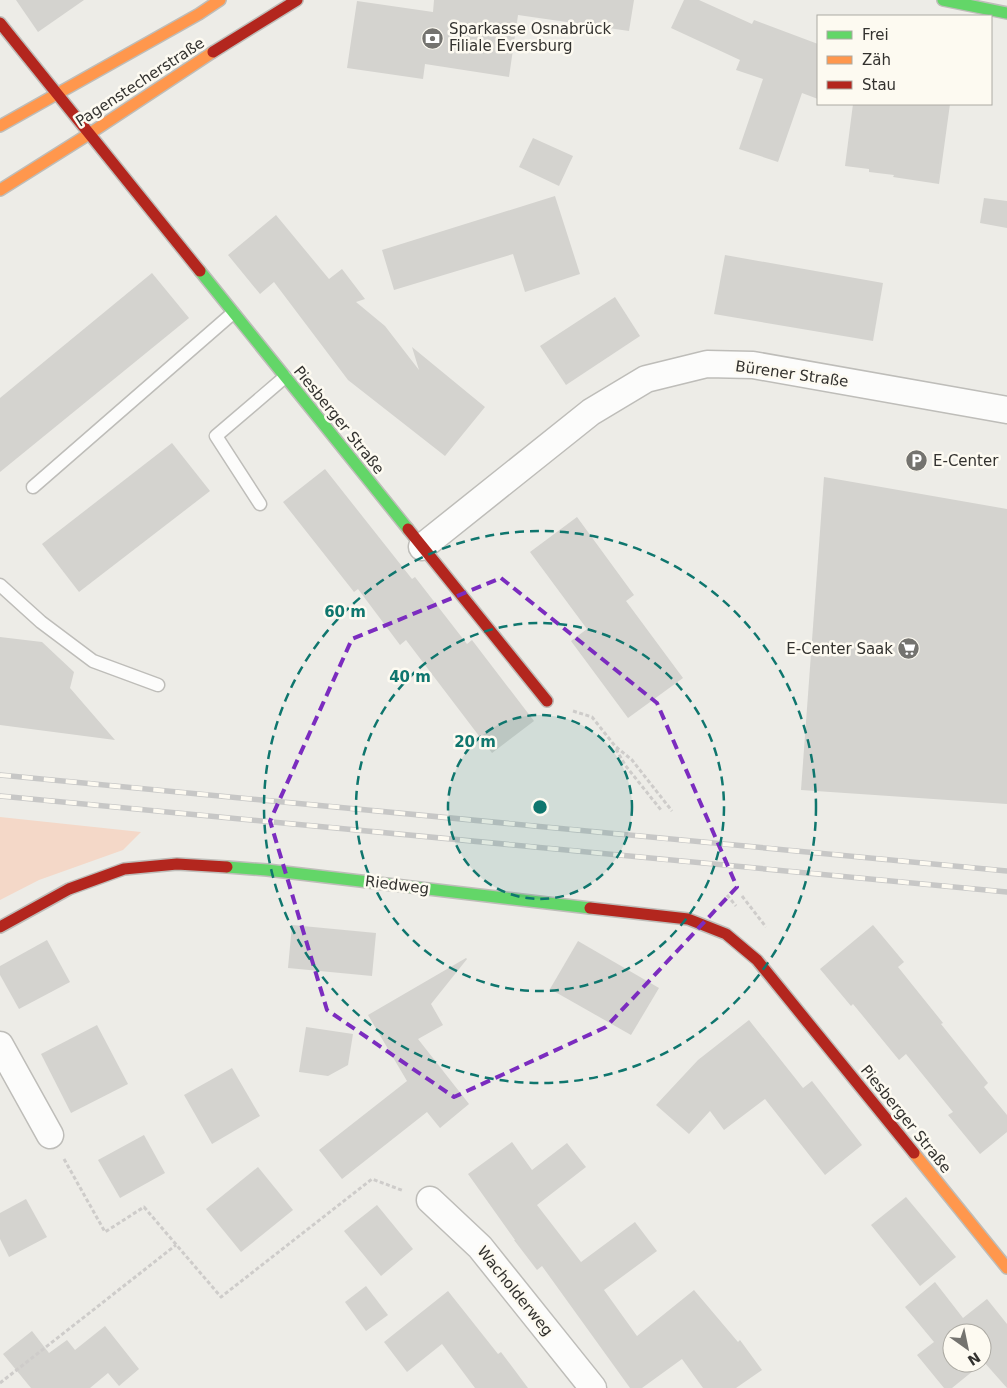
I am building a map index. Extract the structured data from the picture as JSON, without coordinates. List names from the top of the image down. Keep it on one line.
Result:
{"streets":{"street":["Pagenstecherstraße","Bürener Straße","Piesberger Straße","Riedweg","Wacholderweg"]},"crossings":[["Pagenstecherstraße","Piesberger Straße"],["Bürener Straße","Piesberger Straße"],["Piesberger Straße","Riedweg"]],"places":{"bank":["Sparkasse Osnabrück Filiale Eversburg"],"parking":["E-Center"],"supermarket":["E-Center Saak"]},"legend":["Frei","Zäh","Stau"],"north":"bottom right","rings":["60 m","40 m","20 m"]}
